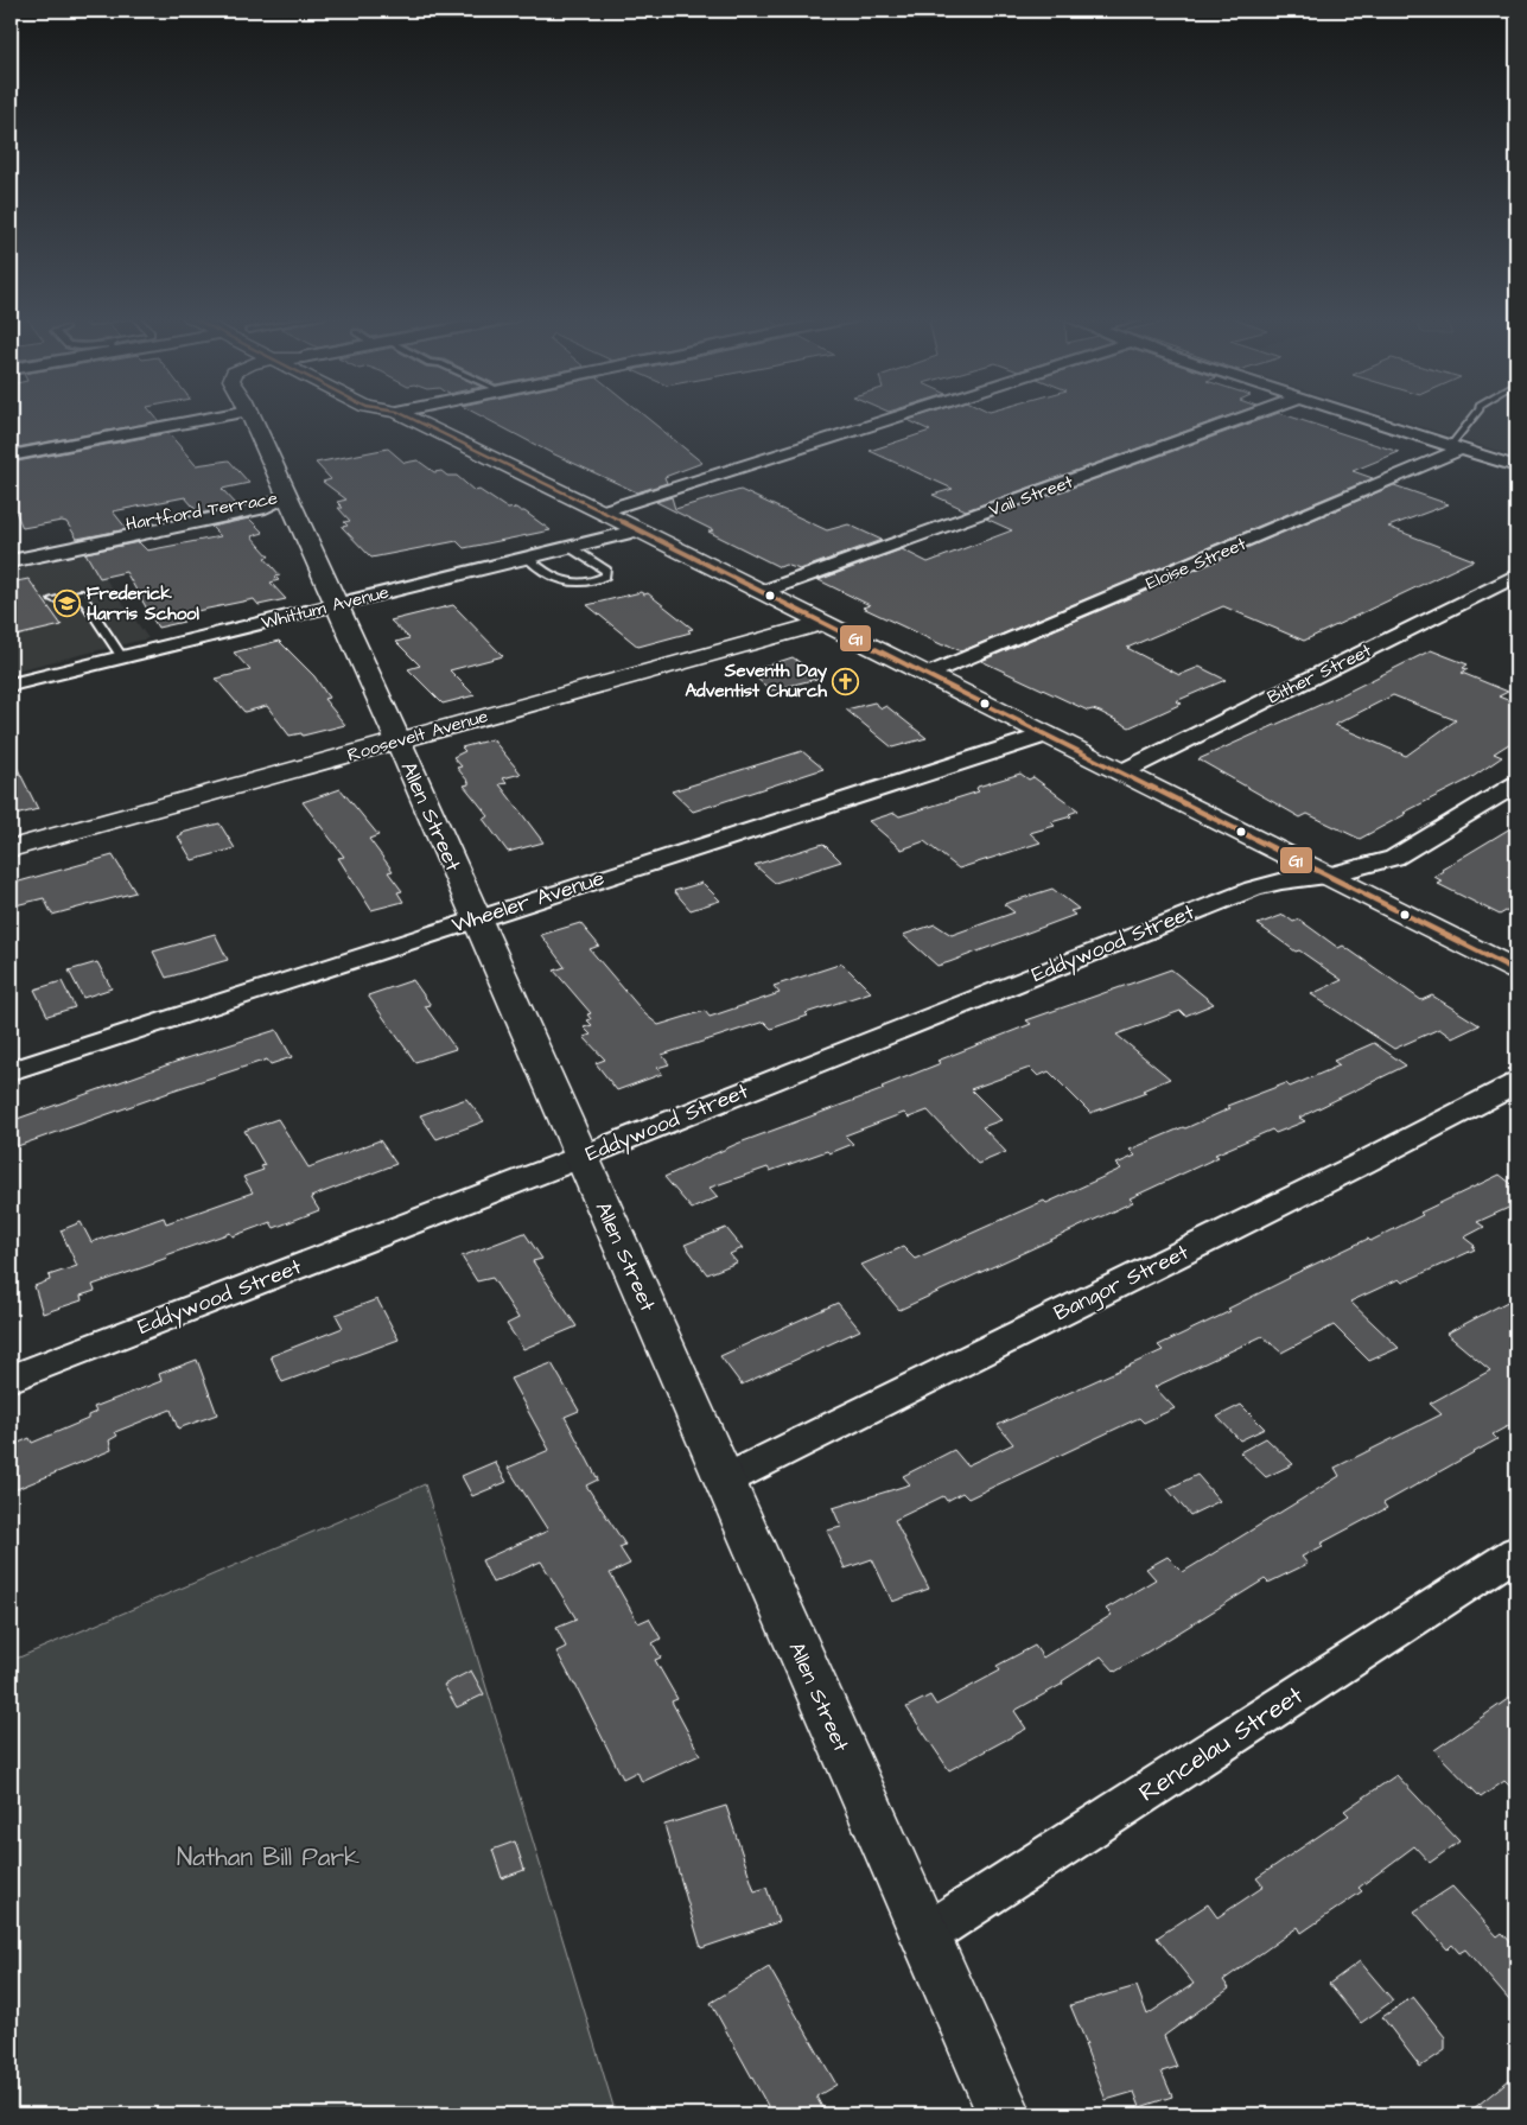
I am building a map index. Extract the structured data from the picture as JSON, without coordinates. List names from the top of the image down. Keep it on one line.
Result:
{"streets":{"main road":["Roosevelt Avenue","Allen Street"],"street":["Vail Street","Hartford Terrace","Eloise Street","Whittum Avenue","Bither Street","Wheeler Avenue","Eddywood Street","Bangor Street","Rencelau Street"]},"crossings":[["Hartford Terrace","Allen Street"],["Whittum Avenue","Allen Street"],["Roosevelt Avenue","Allen Street"],["Allen Street","Wheeler Avenue"],["Allen Street","Eddywood Street"],["Allen Street","Bangor Street"],["Allen Street","Rencelau Street"]],"parks":["Nathan Bill Park"],"places":{"school or university":["Frederick Harris School"],"church":["Seventh Day Adventist Church"]},"lines":["transit line G1"]}
